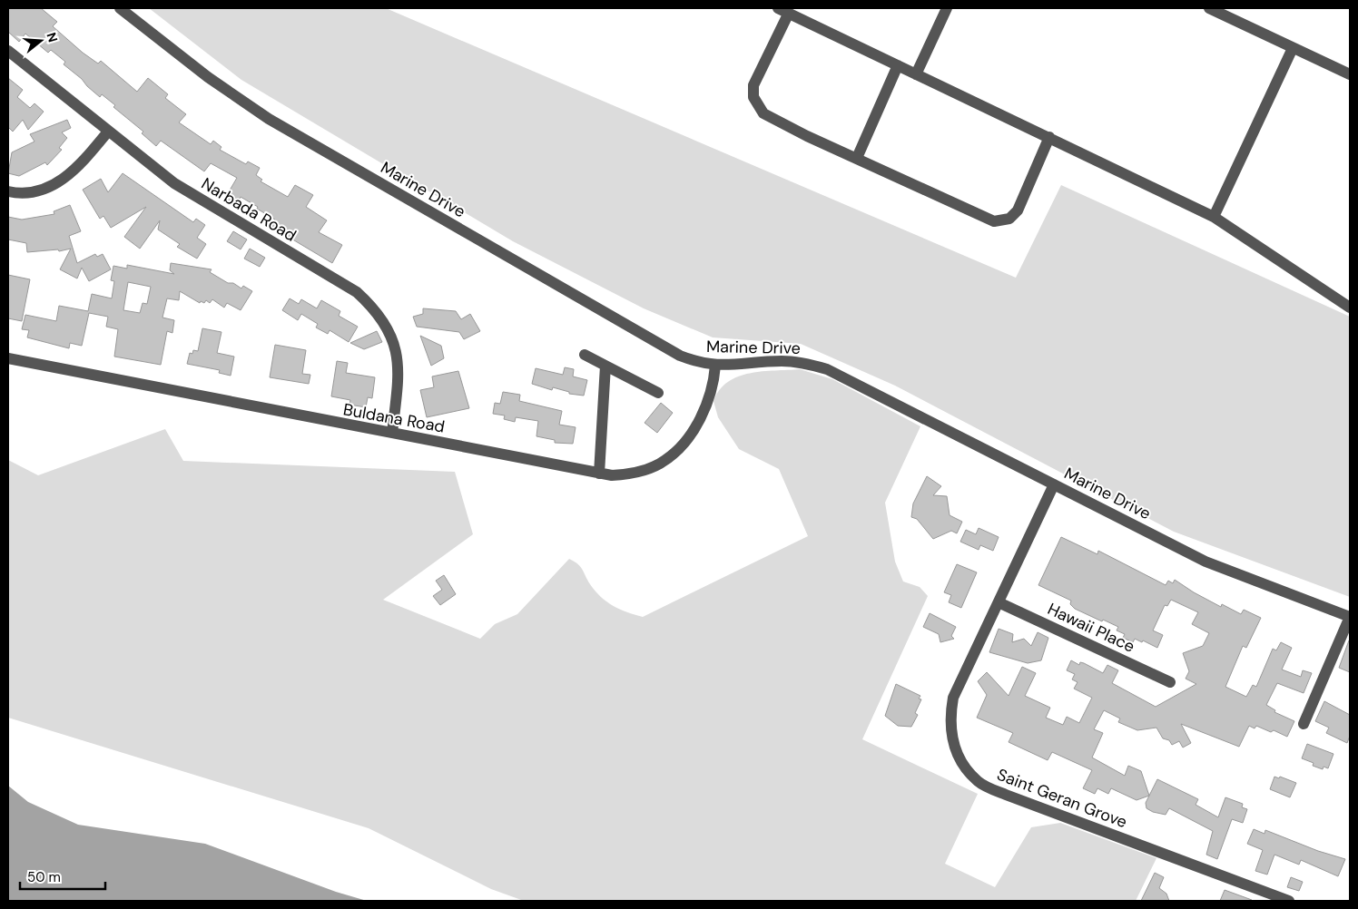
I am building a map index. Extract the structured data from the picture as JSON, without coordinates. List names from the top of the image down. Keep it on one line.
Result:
{"streets":{"street":["Marine Drive","Narbada Road","Buldana Road","Hawaii Place","Saint Geran Grove"]},"crossings":[["Marine Drive","Buldana Road"],["Marine Drive","Saint Geran Grove"],["Narbada Road","Buldana Road"],["Hawaii Place","Saint Geran Grove"]],"scale_bar":"50 m","north":"right"}
